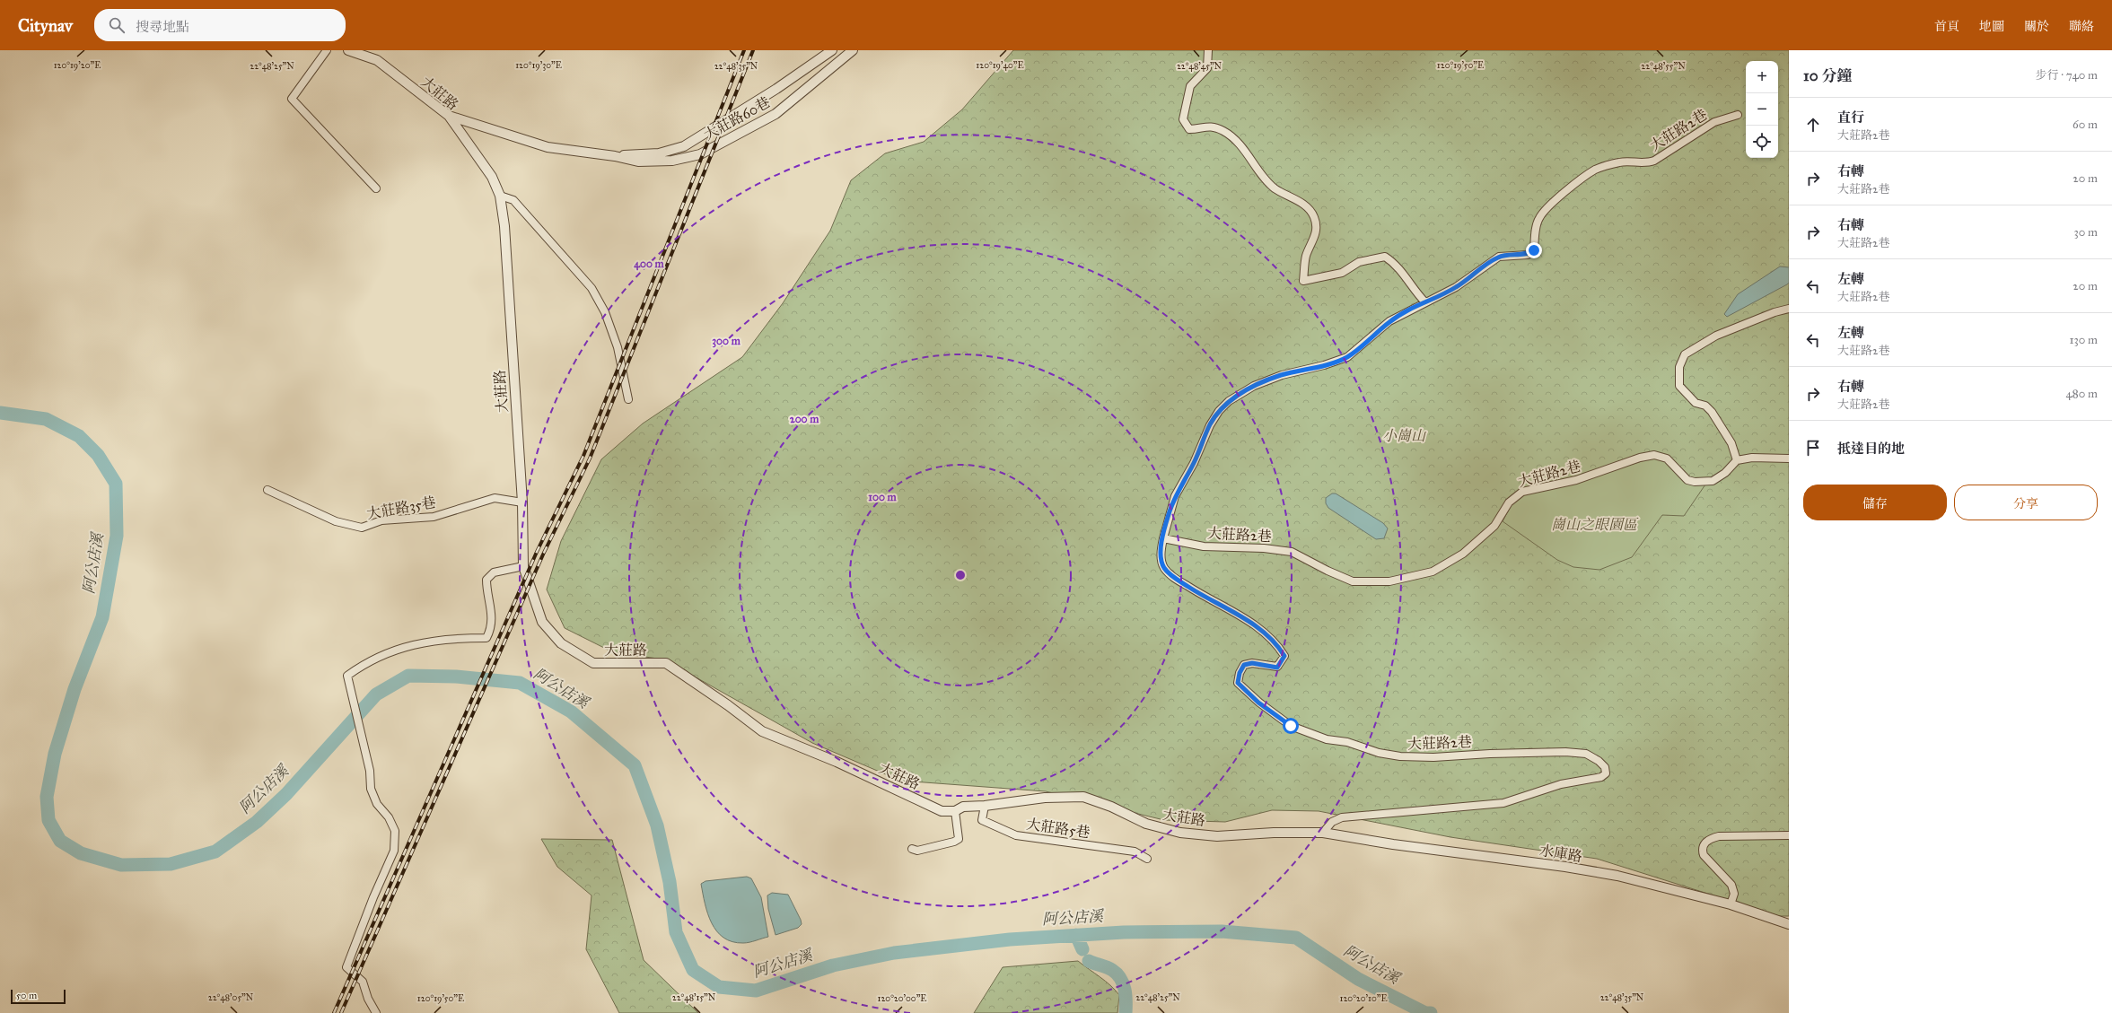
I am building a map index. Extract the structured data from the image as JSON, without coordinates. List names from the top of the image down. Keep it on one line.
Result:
{"streets":{"street":["大莊路","大莊路60巷","大莊路2巷","大莊路35巷","大莊路5巷","水庫路"]},"crossings":[["大莊路","大莊路60巷"],["大莊路","大莊路2巷"],["大莊路","大莊路35巷"],["大莊路","大莊路5巷"],["大莊路","水庫路"],["大莊路2巷","水庫路"]],"water":["阿公店溪"],"parks":["小崗山","崗山之眼園區"],"scale_bar":"50 m","page":{"header":"Citynav","search":"搜尋地點","nav":["首頁","地圖","關於","聯絡"],"heading":["10 分鐘","步行 · 740 m"],"map_buttons":["+","−"],"list":[["直行","大莊路2巷","60 m"],["右轉","大莊路2巷","20 m"],["右轉","大莊路2巷","30 m"],["左轉","大莊路2巷","20 m"],["左轉","大莊路2巷","130 m"],["右轉","大莊路2巷","480 m"],"抵達目的地"],"buttons":["儲存","分享"],"scale":"50 m"},"coordinates":["120°19'20\"E","120°19'30\"E","120°19'40\"E","120°19'50\"E","22°48'25\"N","22°48'35\"N","22°48'45\"N","22°48'55\"N","22°48'05\"N","22°48'15\"N","120°20'00\"E","120°20'10\"E"],"rings":["400 m","300 m","200 m","100 m"]}
